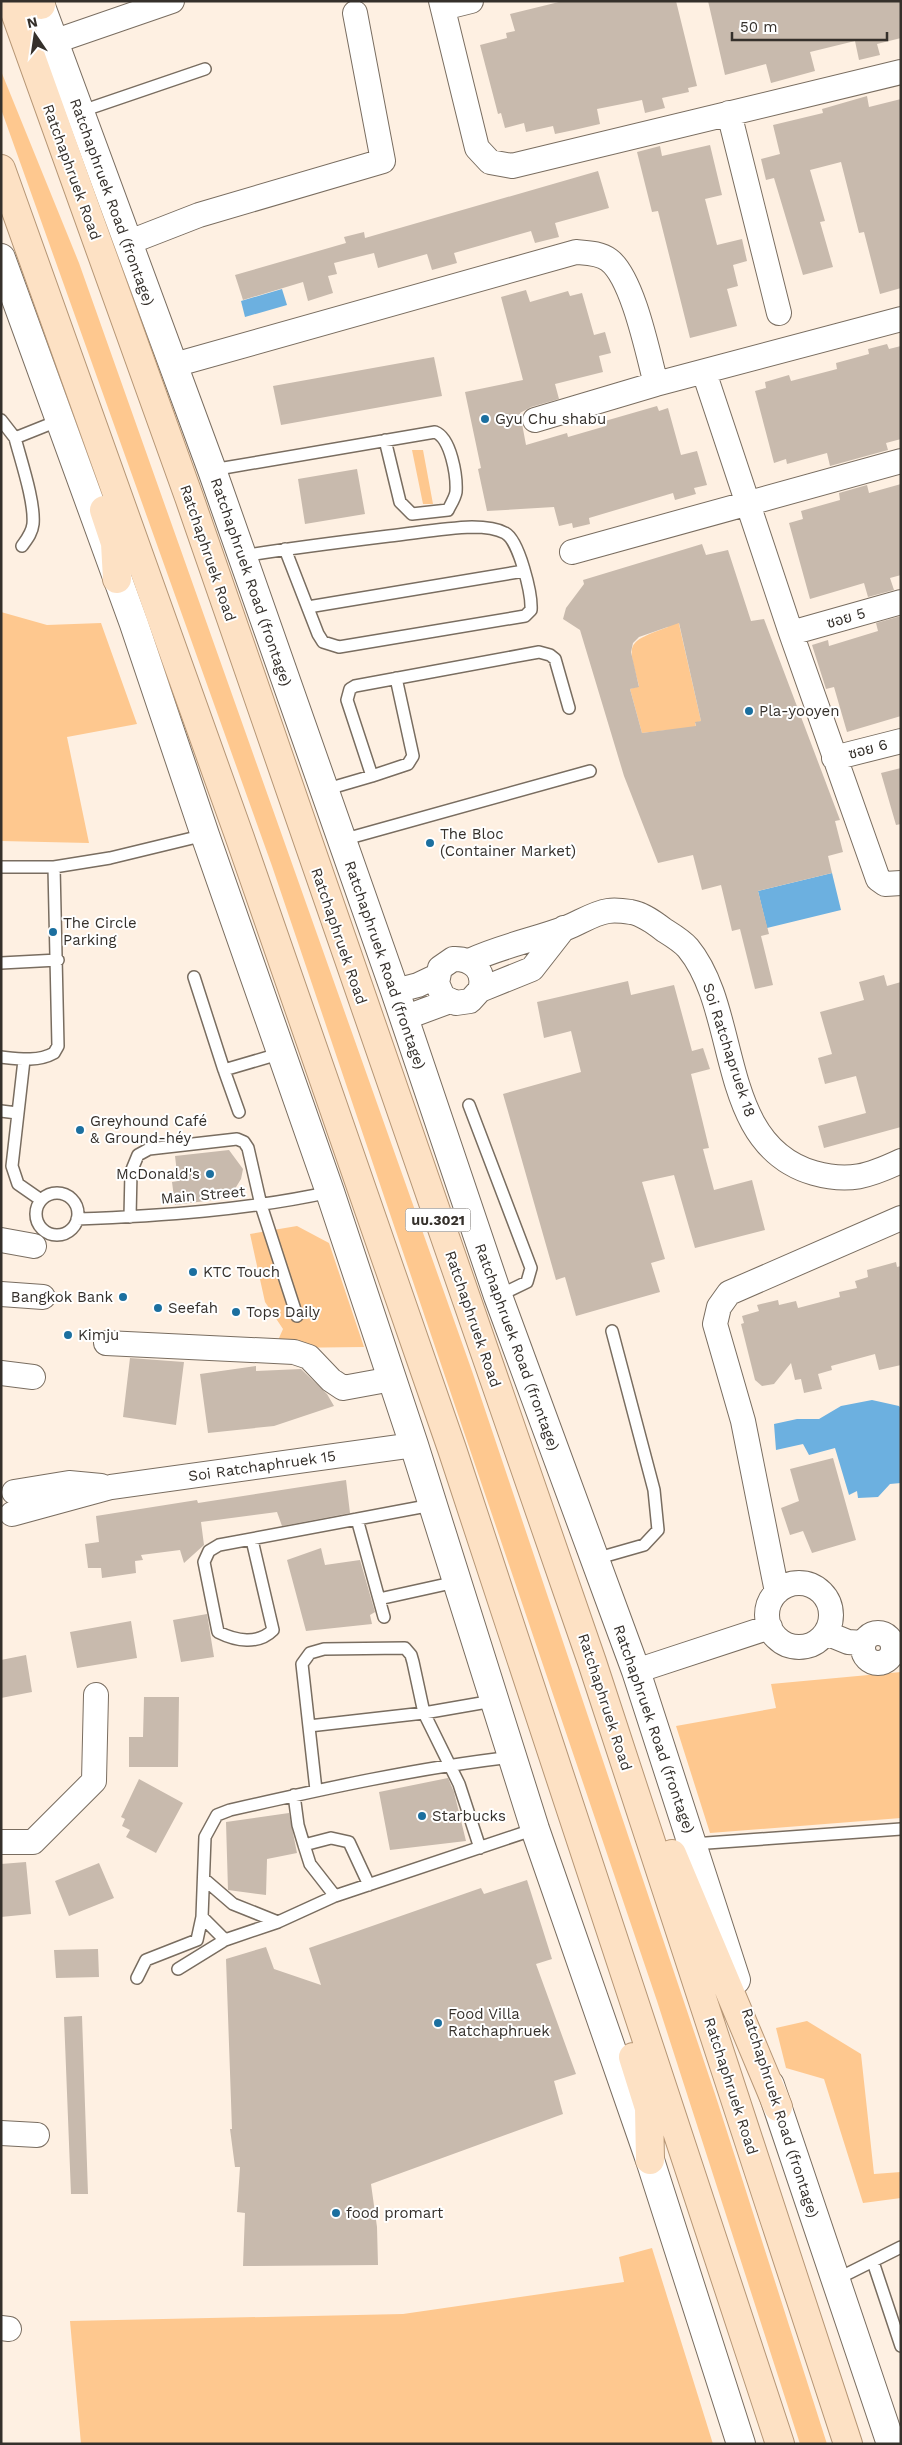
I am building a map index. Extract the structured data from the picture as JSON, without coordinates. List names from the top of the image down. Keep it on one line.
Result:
{"streets":{"main road":["Ratchaphruek Road","Ratchaphruek Road (frontage)","นบ.3021"],"street":["ซอย 5","ซอย 6","Soi Ratchapruek 18","Soi Ratchaphruek 15"],"lane":["Main Street"]},"crossings":[["Ratchaphruek Road (frontage)","Soi Ratchapruek 18"]],"places":["Gyu Chu shabu","Pla-yooyen","The Bloc (Container Market)","The Circle Parking","Greyhound Café & Ground-héy","McDonald's","KTC Touch","Bangkok Bank","Seefah","Tops Daily","Kimju","Starbucks","Food Villa Ratchaphruek","food promart"],"scale_bar":"50 m","north":"top"}
